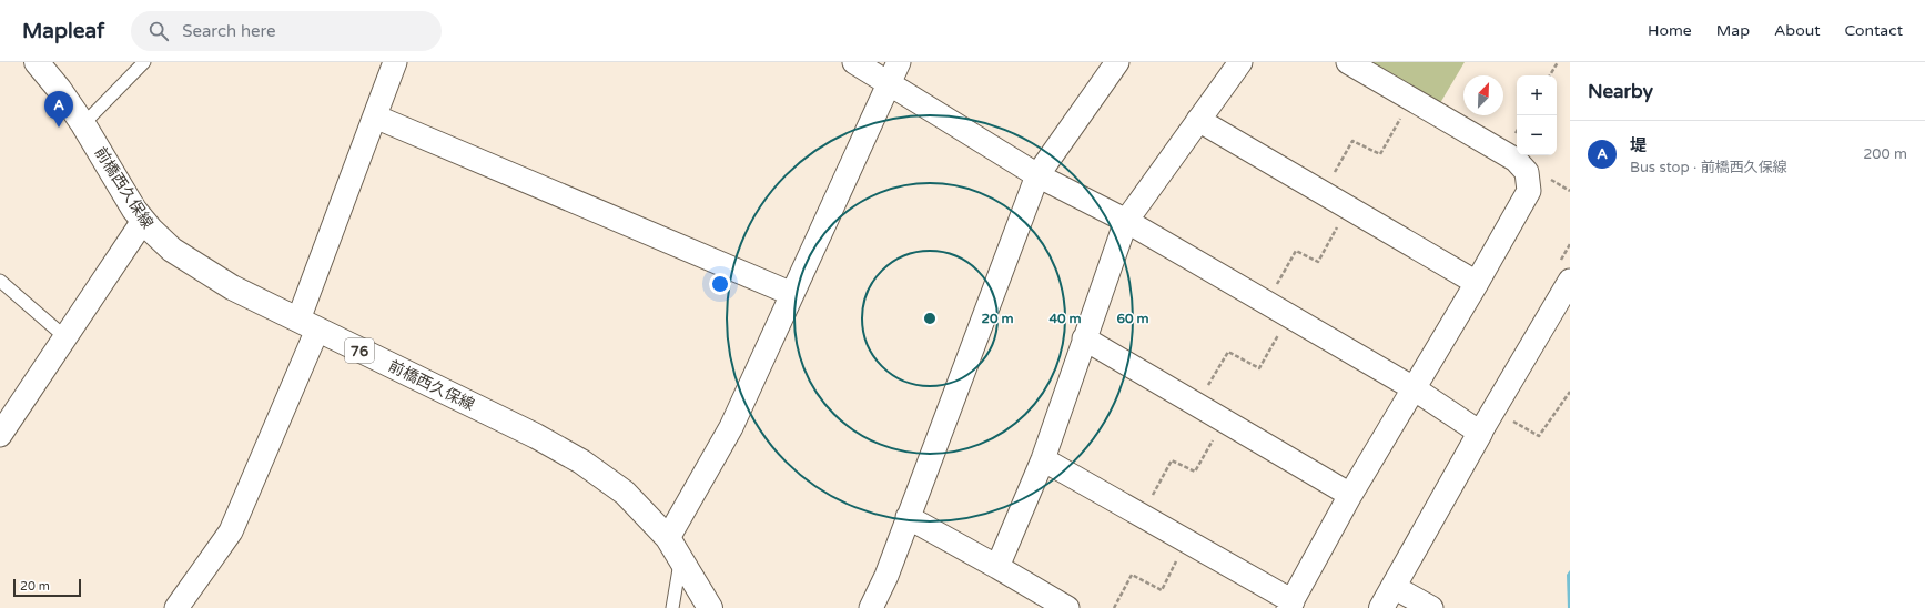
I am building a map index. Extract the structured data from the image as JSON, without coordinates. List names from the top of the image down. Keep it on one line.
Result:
{"streets":{"main road":["前橋西久保線","76"]},"scale_bar":"20 m","north":"top right","page":{"header":"Mapleaf","search":"Search here","nav":["Home","Map","About","Contact"],"heading":"Nearby","map_buttons":["+","−"],"pins":"A","list":[{"mark":"A","name":"堤","note":"Bus stop · 前橋西久保線","value":"200 m"}],"scale":"20 m"},"rings":["20 m","40 m","60 m"]}
